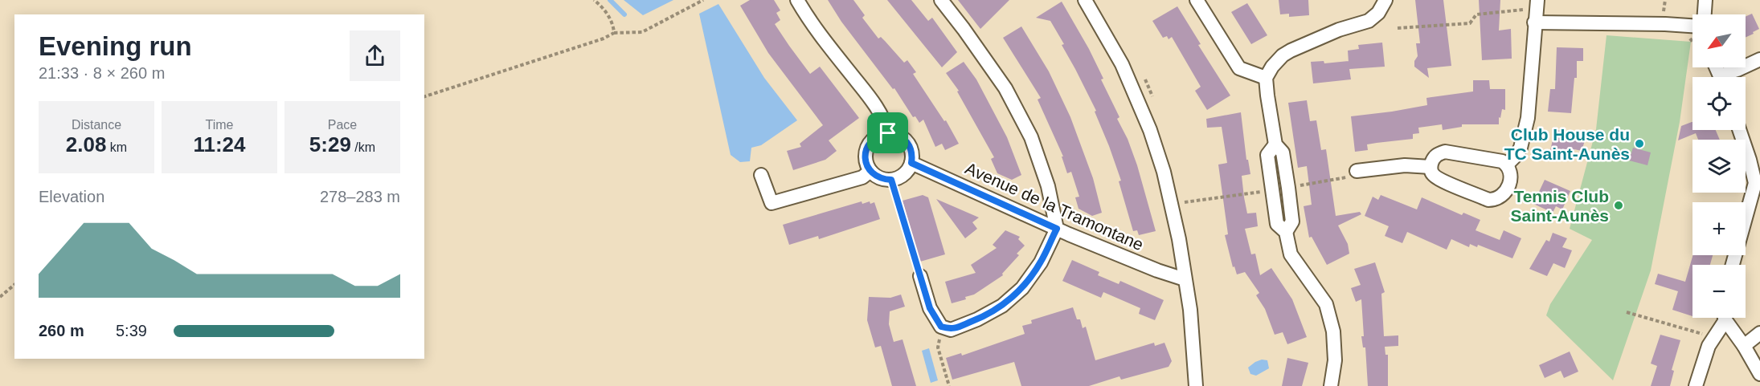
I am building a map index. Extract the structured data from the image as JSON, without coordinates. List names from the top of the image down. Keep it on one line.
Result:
{"streets":{"street":["Avenue de la Tramontane"]},"places":["Club House du TC Saint-Aunès","Tennis Club Saint-Aunès"],"north":"bottom left","page":{"map_buttons":["+","−"],"heading":["Evening run","21:33 · 8 × 260 m"],"stats":[["Distance","2.08 km"],["Time","11:24"],["Pace","5:29 /km"]],"chart":["Elevation","278–283 m"],"list":[{"name":"260 m","note":"5:39"}]}}
